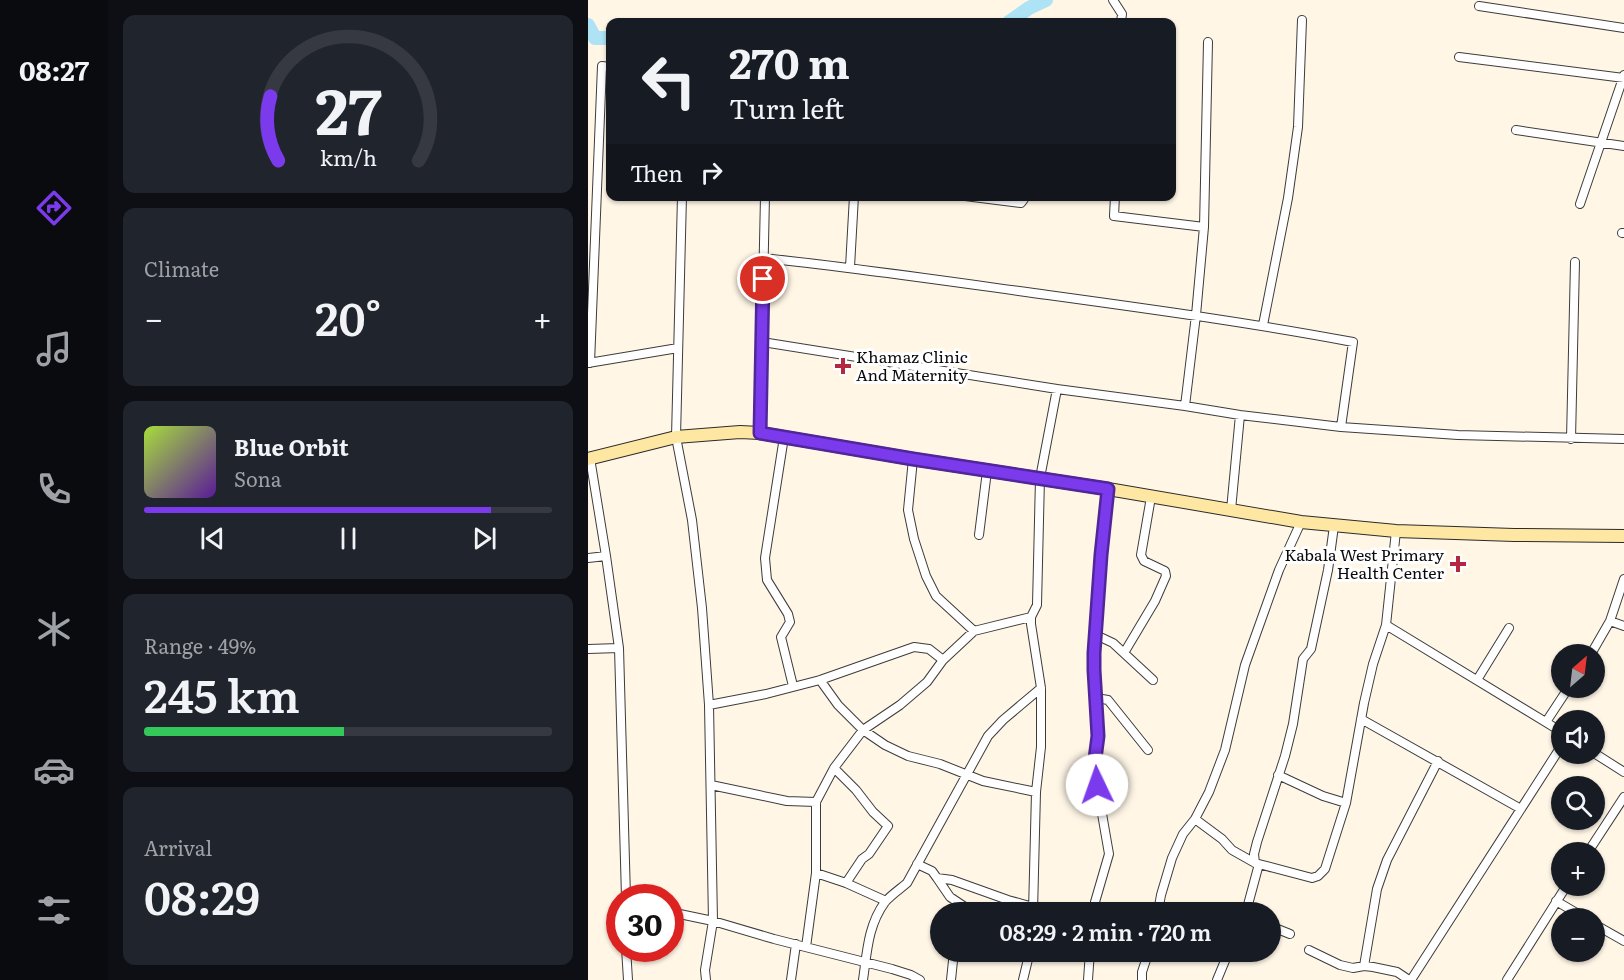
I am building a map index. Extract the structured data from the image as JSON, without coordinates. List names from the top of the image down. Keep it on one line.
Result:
{"places":{"health":["Khamaz Clinic And Maternity","Kabala West Primary Health Center"]},"north":"top right","page":{"tabs":"08:27","turn":["270 m","Turn left"],"then":"Then","tile":["Climate",["Range · 49%","245 km"],["Arrival","08:29"]],"heat":["−","20°","+"],"song":["Blue Orbit","Sona"],"map_buttons":["+","−"],"limit":"30","trip":"08:29 · 2 min · 720 m","gauge":["27","km/h"]}}
